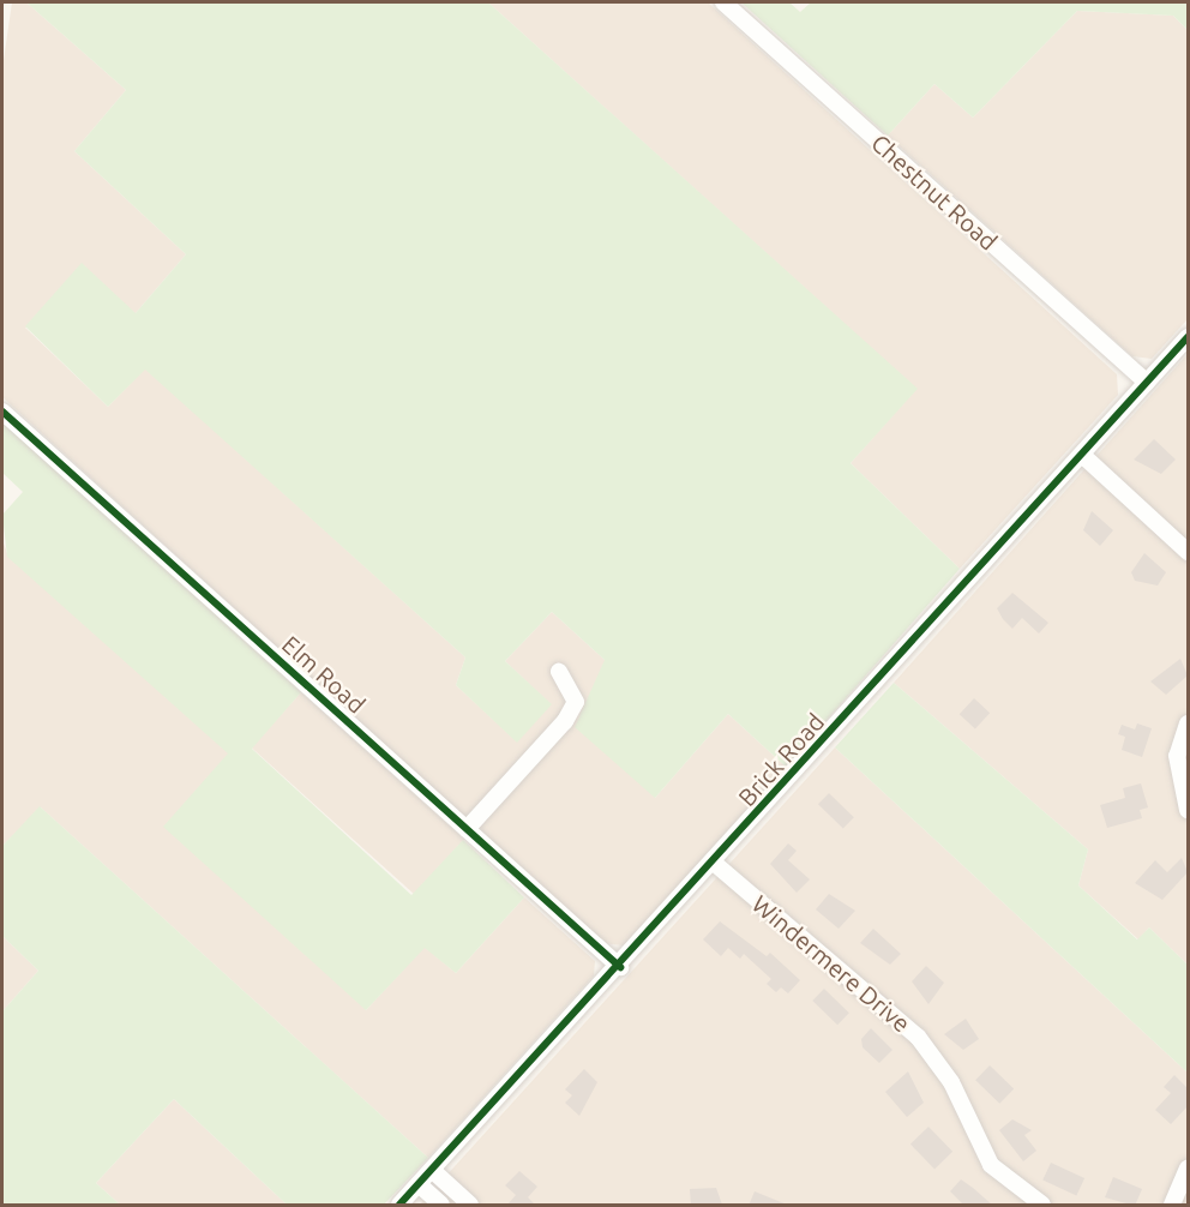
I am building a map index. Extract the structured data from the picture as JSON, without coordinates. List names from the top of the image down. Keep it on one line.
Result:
{"streets":{"street":["Chestnut Road","Elm Road","Brick Road","Windermere Drive"]},"crossings":[["Chestnut Road","Brick Road"],["Elm Road","Brick Road"],["Brick Road","Windermere Drive"]]}
